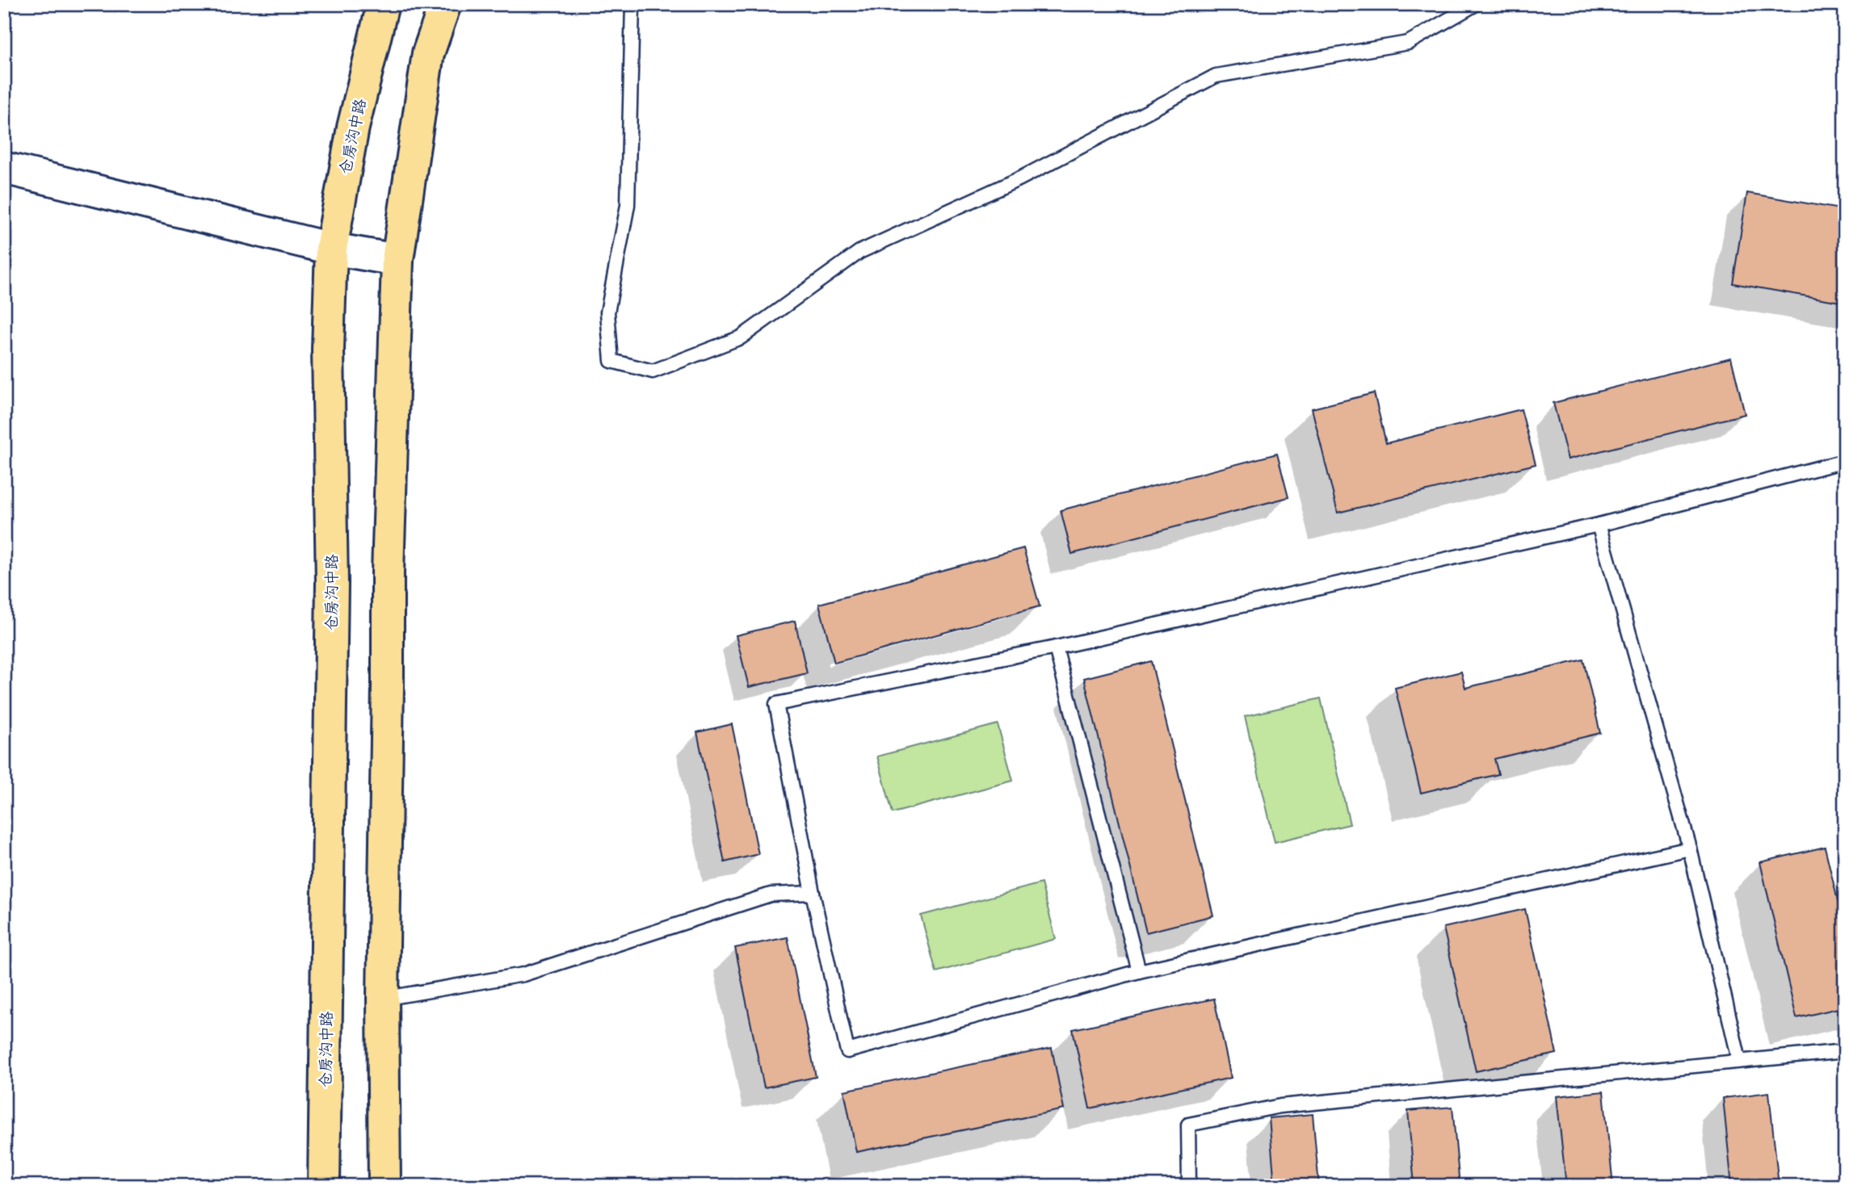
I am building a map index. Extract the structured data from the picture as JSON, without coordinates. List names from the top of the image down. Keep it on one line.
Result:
{"streets":{"highway":["仓房沟中路"]}}
